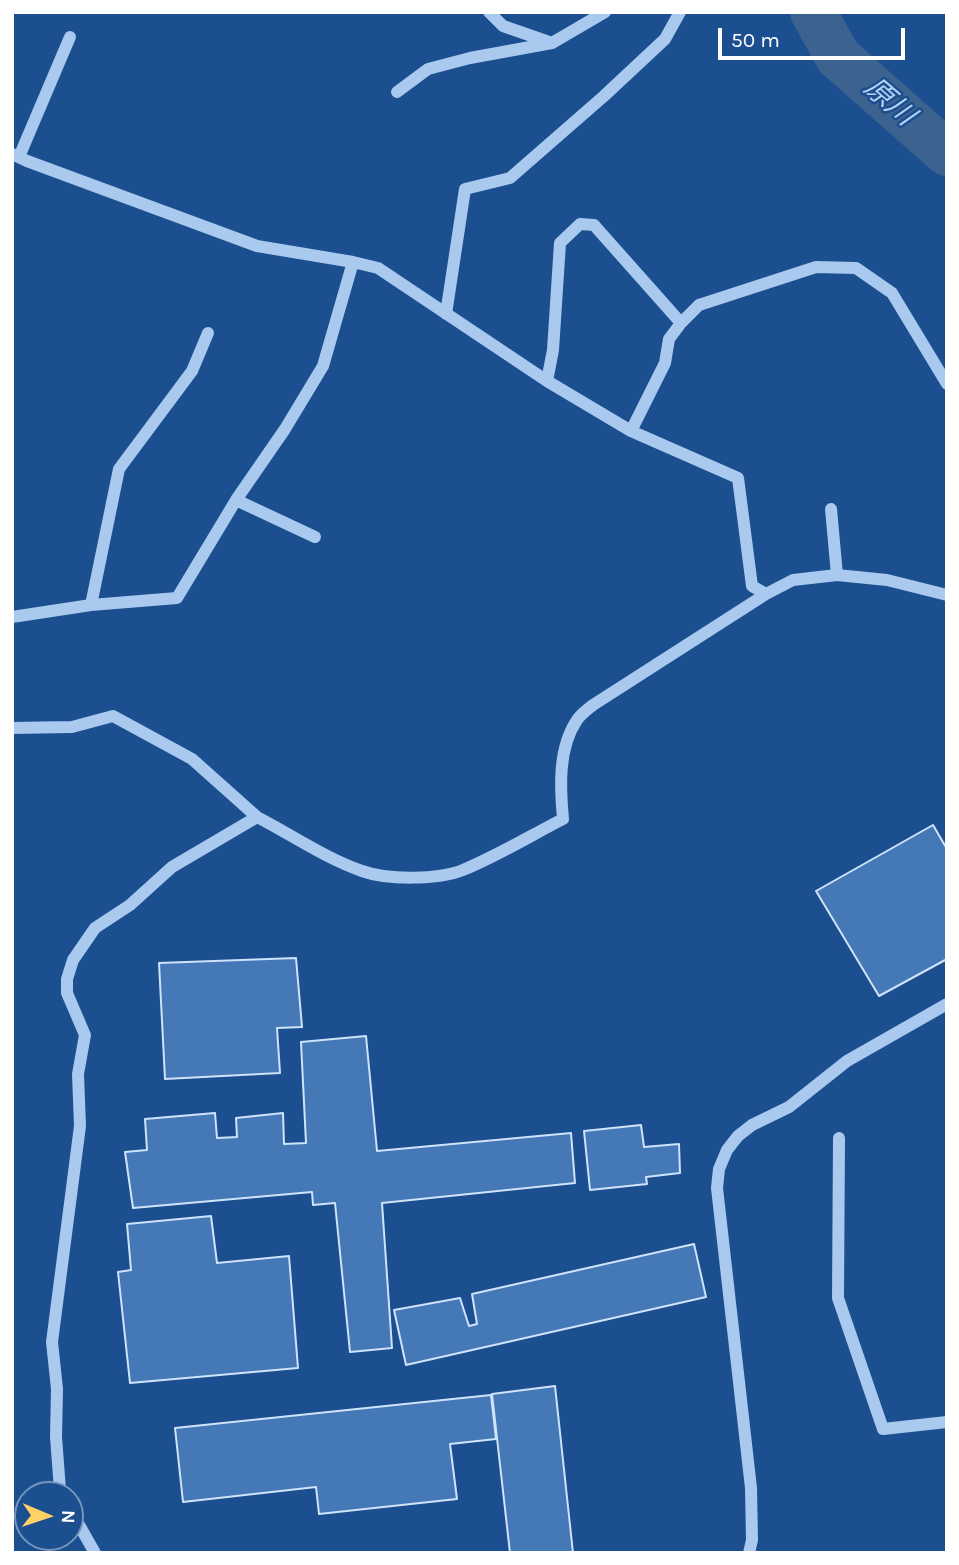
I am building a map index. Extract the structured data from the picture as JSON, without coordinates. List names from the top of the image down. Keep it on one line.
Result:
{"water":["原川"],"scale_bar":"50 m","north":"right"}
